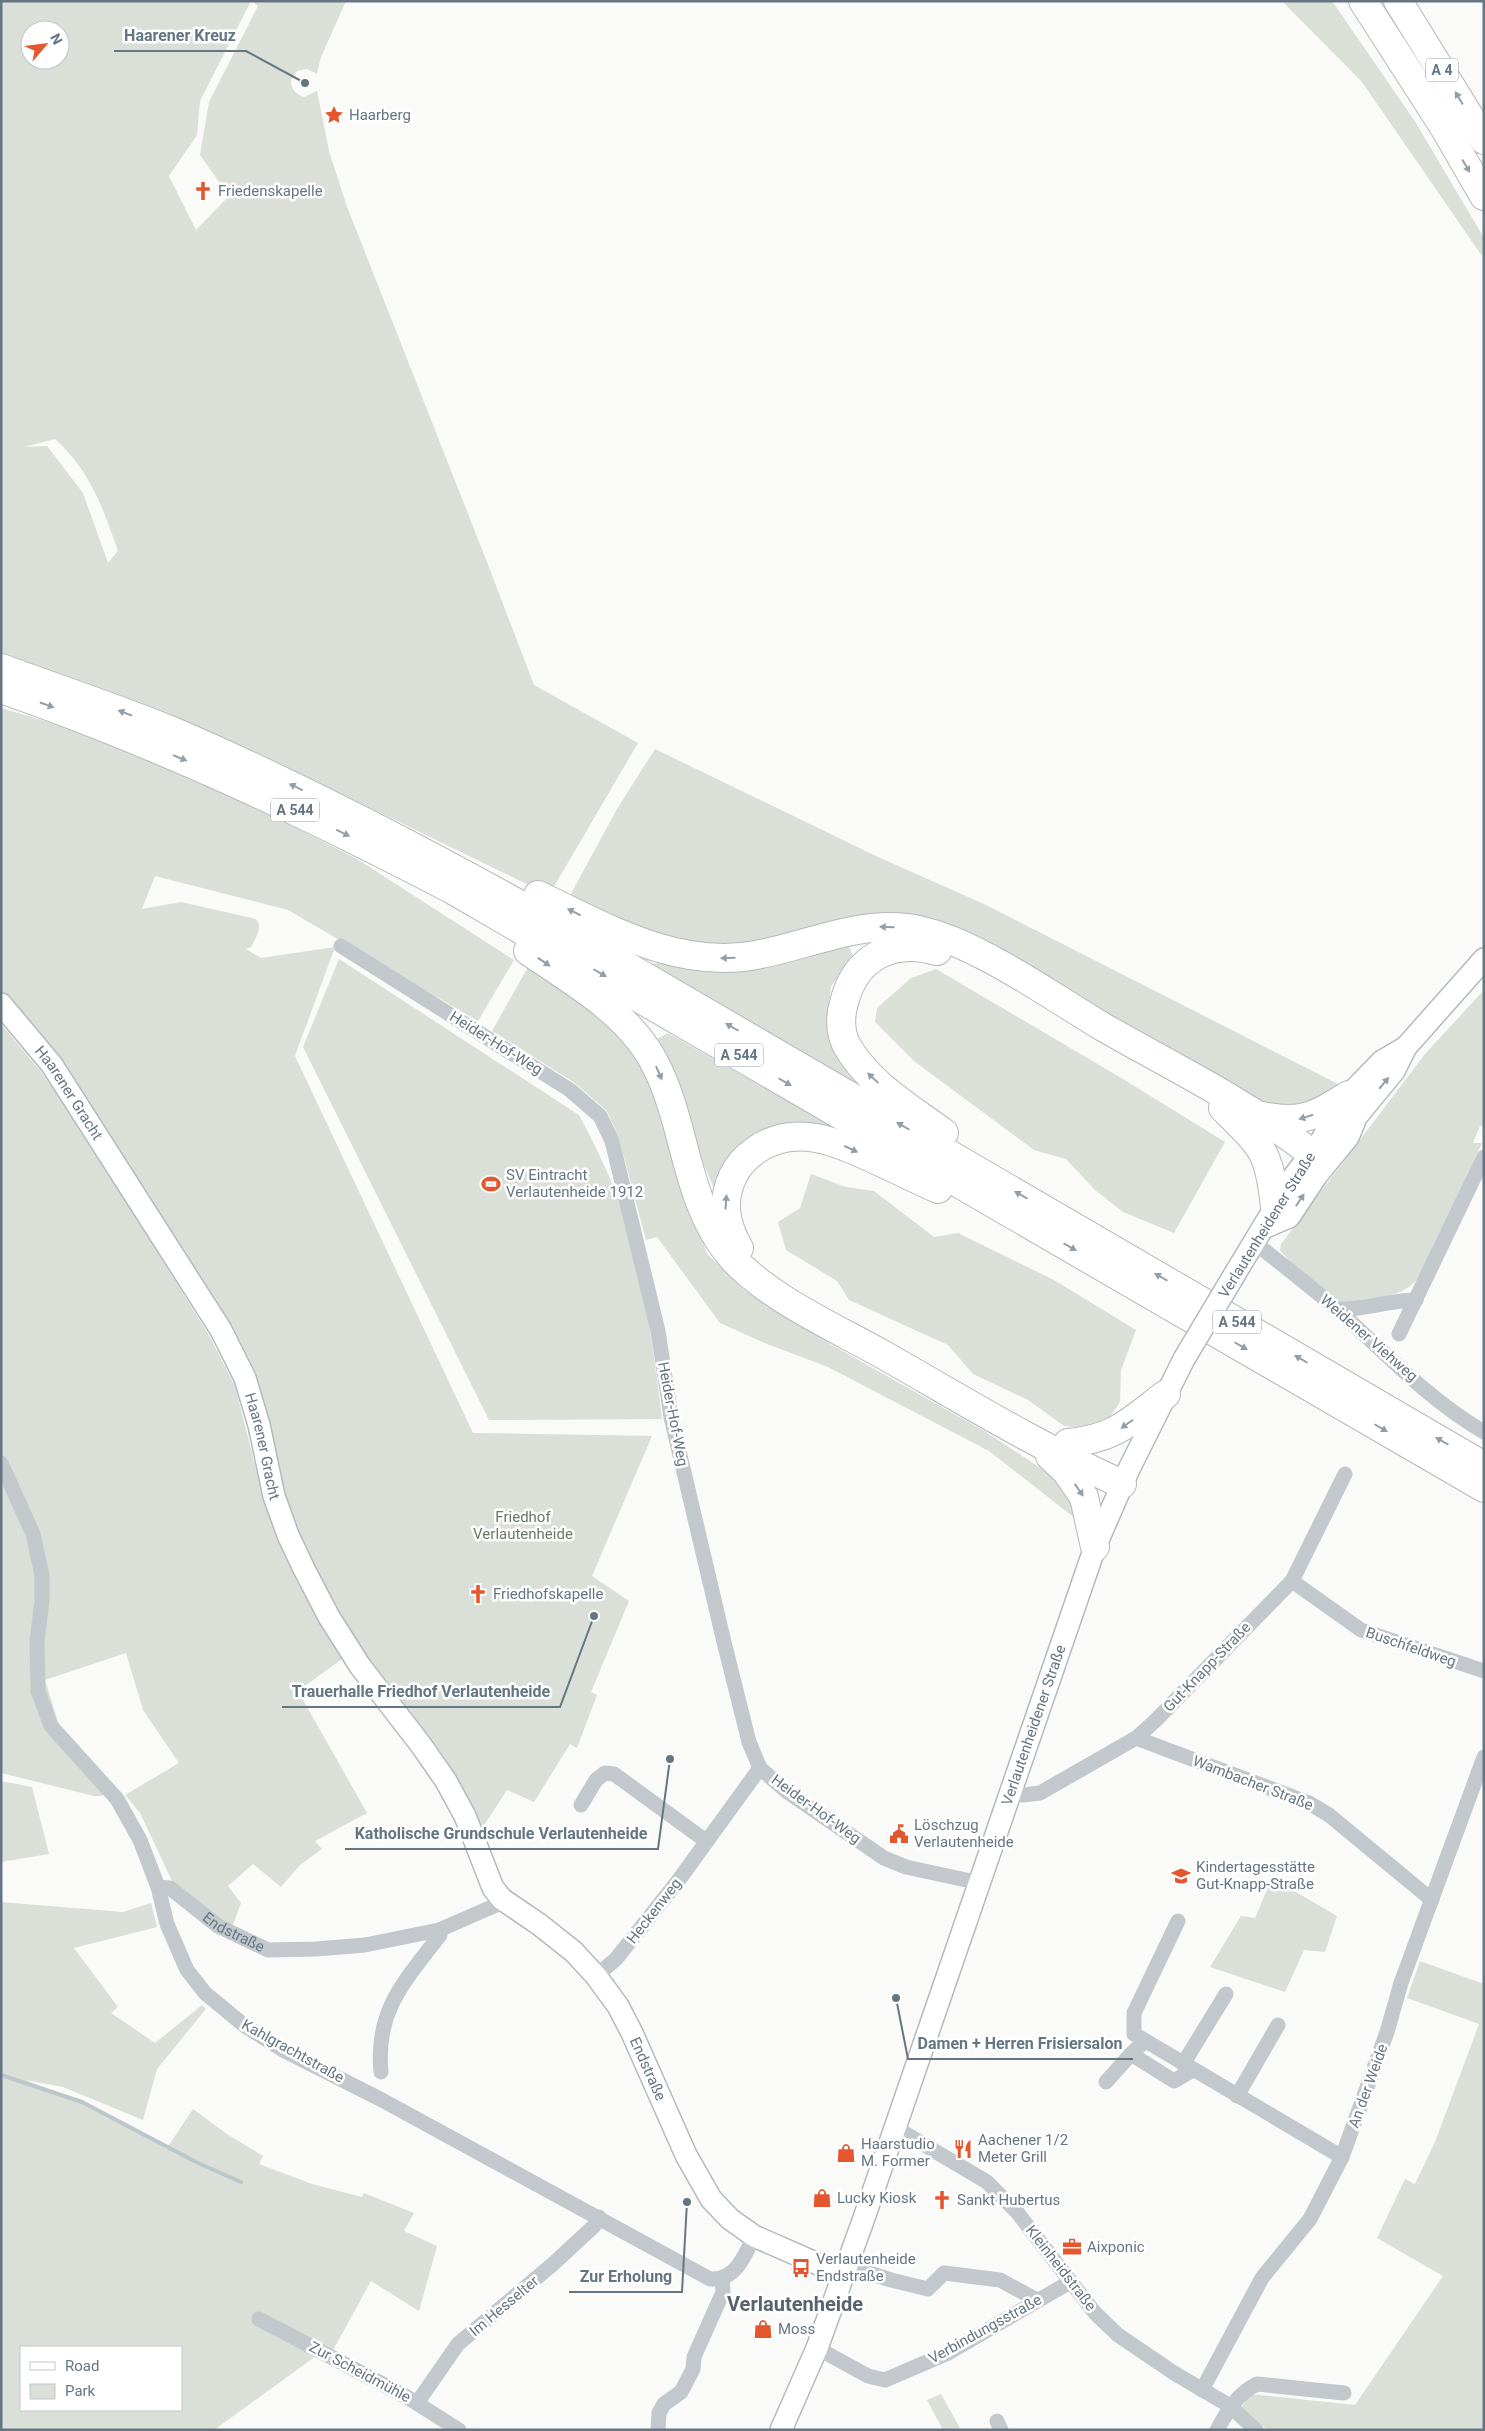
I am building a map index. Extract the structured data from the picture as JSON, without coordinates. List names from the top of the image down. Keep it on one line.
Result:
{"streets":{"highway":["A 4","A 544"],"main road":["Haarener Gracht","Verlautenheidener Straße","Endstraße"],"street":["Heider-Hof-Weg","Weidener Viehweg","Buschfeldweg","Gut-Knapp-Straße","Wambacher Straße","Heckenweg","Kahlgrachtstraße","An der Weide","Kleinheidstraße","Im Hesselter","Verbindungsstraße","Zur Scheidmühle"]},"crossings":[["Heider-Hof-Weg","Verlautenheidener Straße"],["Heider-Hof-Weg","Heckenweg"],["Haarener Gracht","Endstraße"],["Verlautenheidener Straße","Weidener Viehweg"],["Verlautenheidener Straße","Gut-Knapp-Straße"],["Verlautenheidener Straße","Endstraße"],["Verlautenheidener Straße","Kleinheidstraße"],["Verlautenheidener Straße","Verbindungsstraße"],["Buschfeldweg","Gut-Knapp-Straße"],["Gut-Knapp-Straße","Wambacher Straße"],["Wambacher Straße","An der Weide"],["Heckenweg","Endstraße"],["Endstraße","Kahlgrachtstraße"],["Kahlgrachtstraße","Im Hesselter"],["An der Weide","Kleinheidstraße"],["Kleinheidstraße","Verbindungsstraße"],["Im Hesselter","Zur Scheidmühle"]],"districts":["Verlautenheide"],"parks":["Friedhof Verlautenheide"],"places":{"other":["Haarener Kreuz","Trauerhalle Friedhof Verlautenheide","Katholische Grundschule Verlautenheide","Damen + Herren Frisiersalon","Zur Erholung"],"place":["Haarberg"],"church":["Friedenskapelle","Friedhofskapelle","Sankt Hubertus"],"sports":["SV Eintracht Verlautenheide 1912"],"public building":["Löschzug Verlautenheide"],"school or university":["Kindertagesstätte Gut-Knapp-Straße"],"restaurant":["Aachener 1/2 Meter Grill"],"shop":["Haarstudio M. Former","Lucky Kiosk","Moss"],"office":["Aixponic"],"bus stop":["Verlautenheide Endstraße"]},"legend":["Road","Park"],"north":"top right"}
